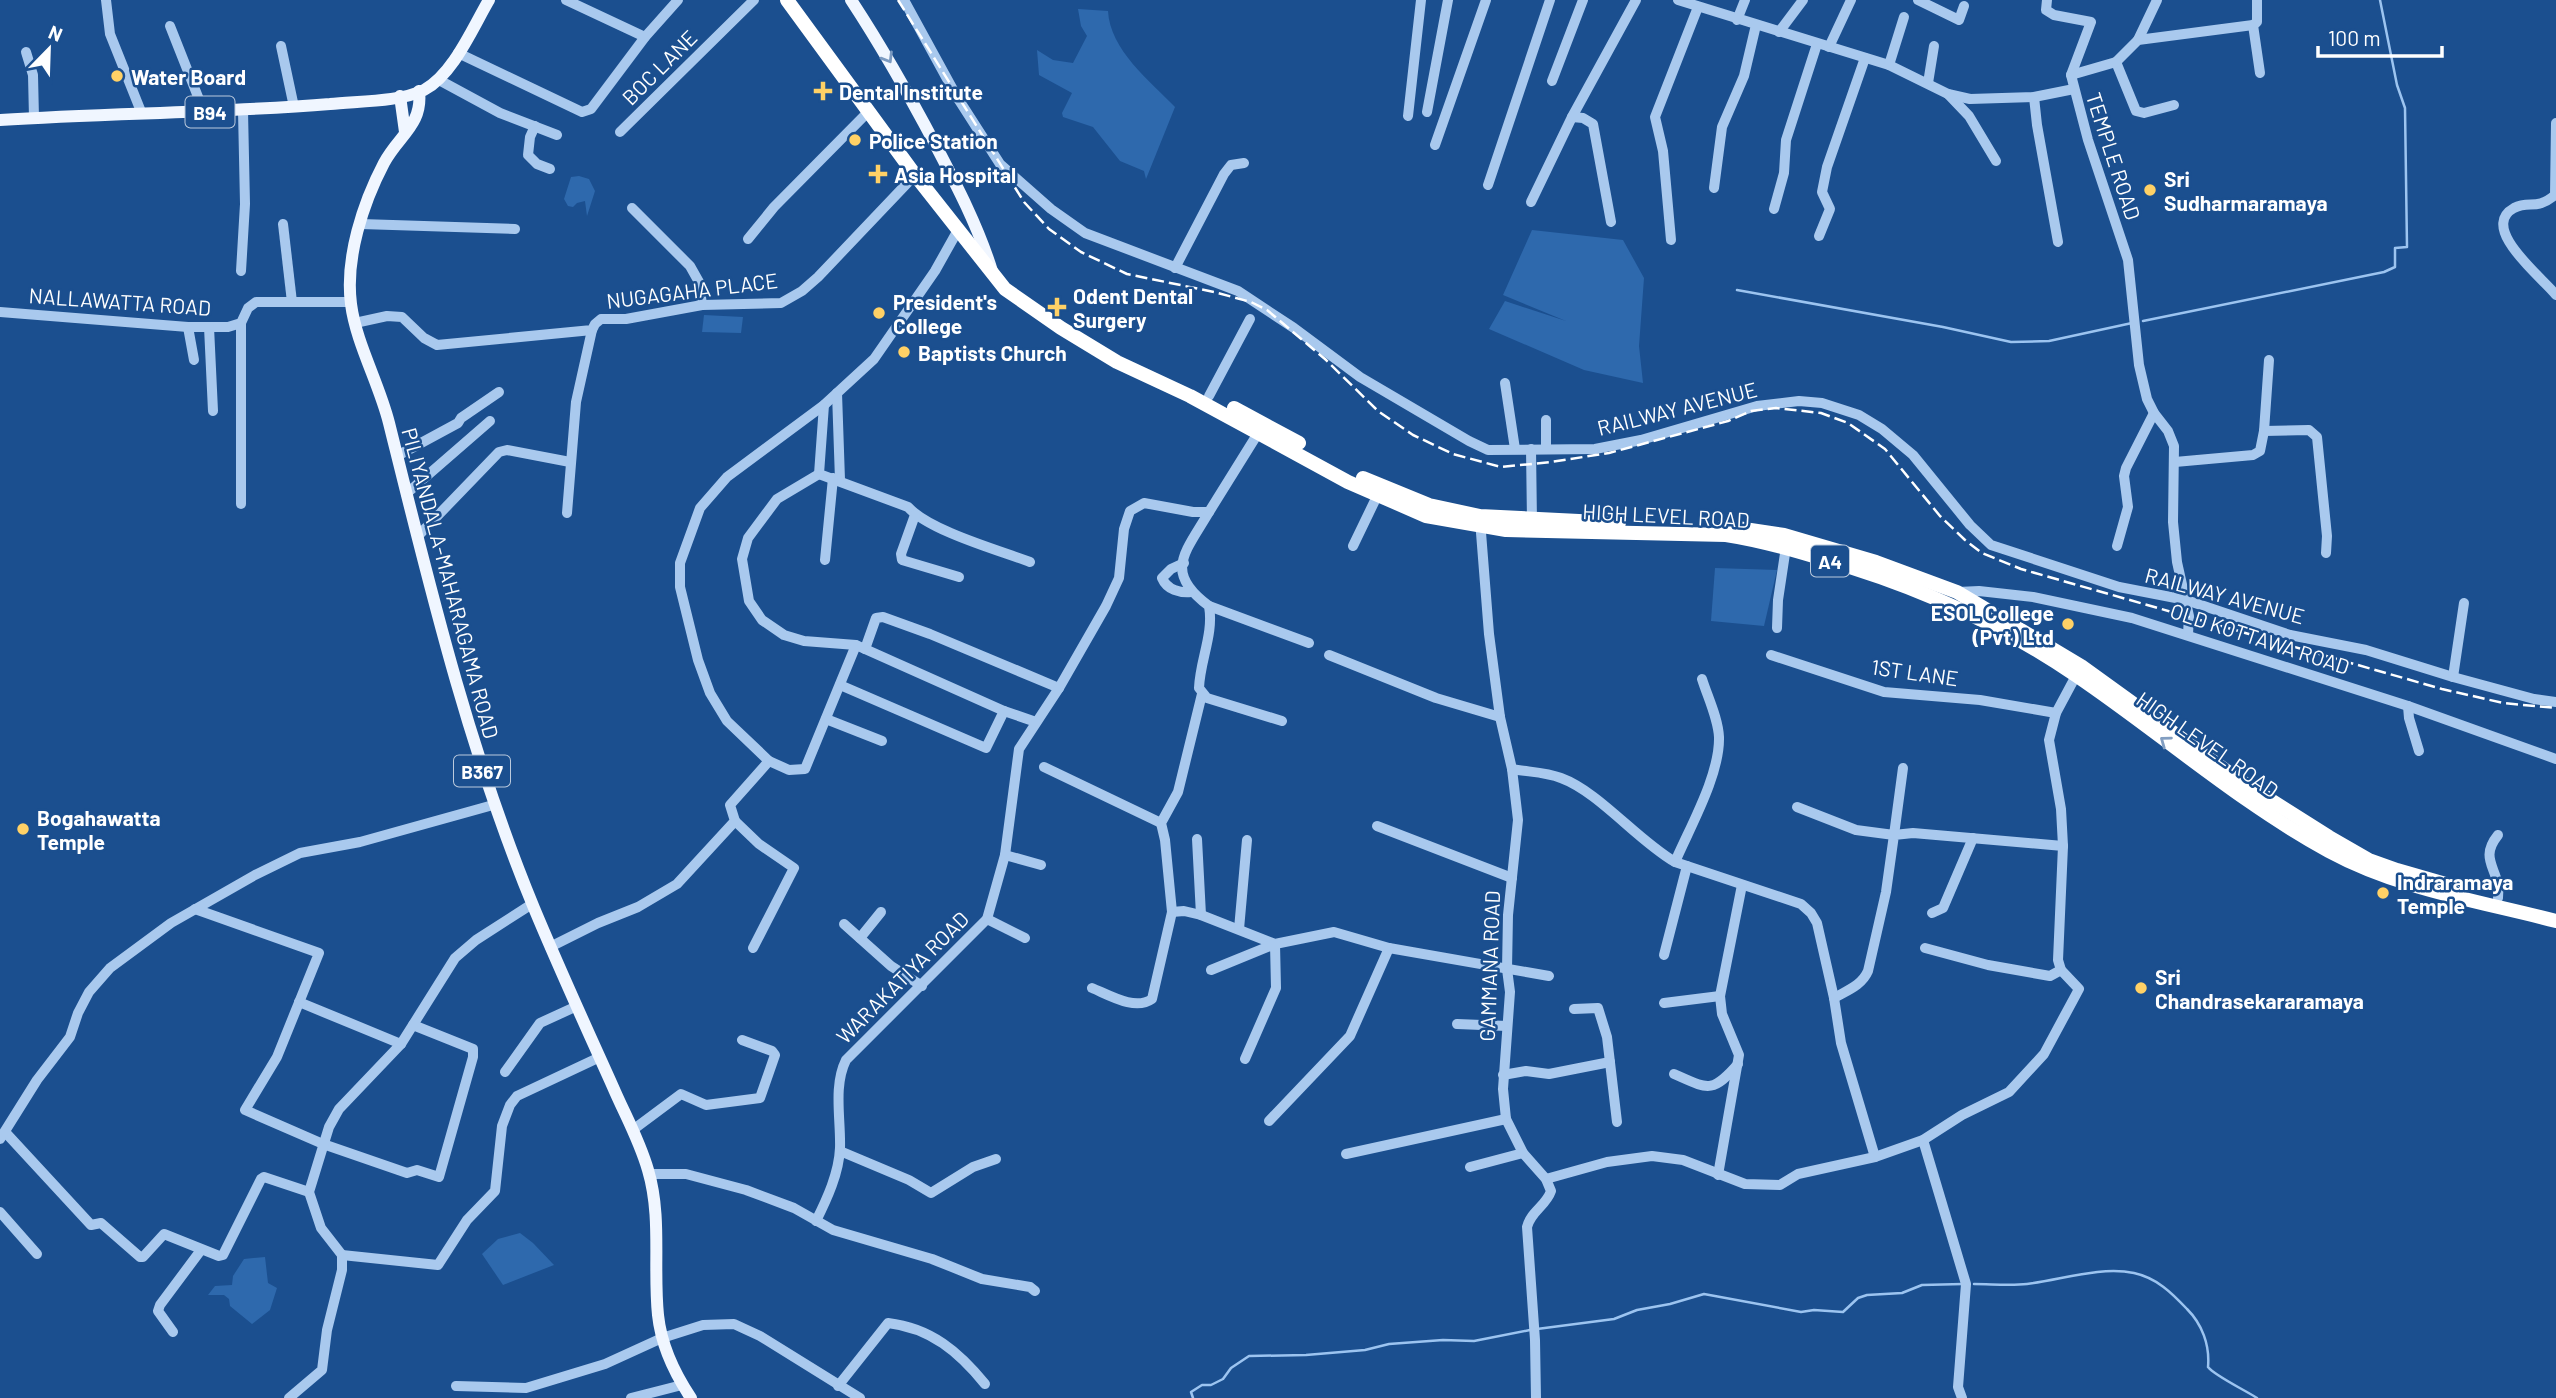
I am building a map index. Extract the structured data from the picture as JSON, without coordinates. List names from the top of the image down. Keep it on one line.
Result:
{"streets":{"highway":["HIGH LEVEL ROAD","A4"],"main road":["B94","PILIYANDALA-MAHARAGAMA ROAD","B367"],"street":["BOC LANE","TEMPLE ROAD","NUGAGAHA PLACE","NALLAWATTA ROAD","RAILWAY AVENUE","OLD KOTTAWA ROAD","1ST LANE","GAMMANA ROAD","WARAKATIYA ROAD"]},"crossings":[["B94","PILIYANDALA-MAHARAGAMA ROAD"],["TEMPLE ROAD","RAILWAY AVENUE"],["TEMPLE ROAD","OLD KOTTAWA ROAD"],["NUGAGAHA PLACE","HIGH LEVEL ROAD"],["NUGAGAHA PLACE","PILIYANDALA-MAHARAGAMA ROAD"],["NALLAWATTA ROAD","PILIYANDALA-MAHARAGAMA ROAD"],["HIGH LEVEL ROAD","OLD KOTTAWA ROAD"],["HIGH LEVEL ROAD","GAMMANA ROAD"]],"places":{"other":["Water Board","Police Station","Sri Sudharmaramaya","President's College","Baptists Church","ESOL College (Pvt) Ltd","Bogahawatta Temple","Indraramaya Temple","Sri Chandrasekararamaya"],"health":["Dental Institute","Asia Hospital","Odent Dental Surgery"]},"scale_bar":"100 m","north":"top right"}
